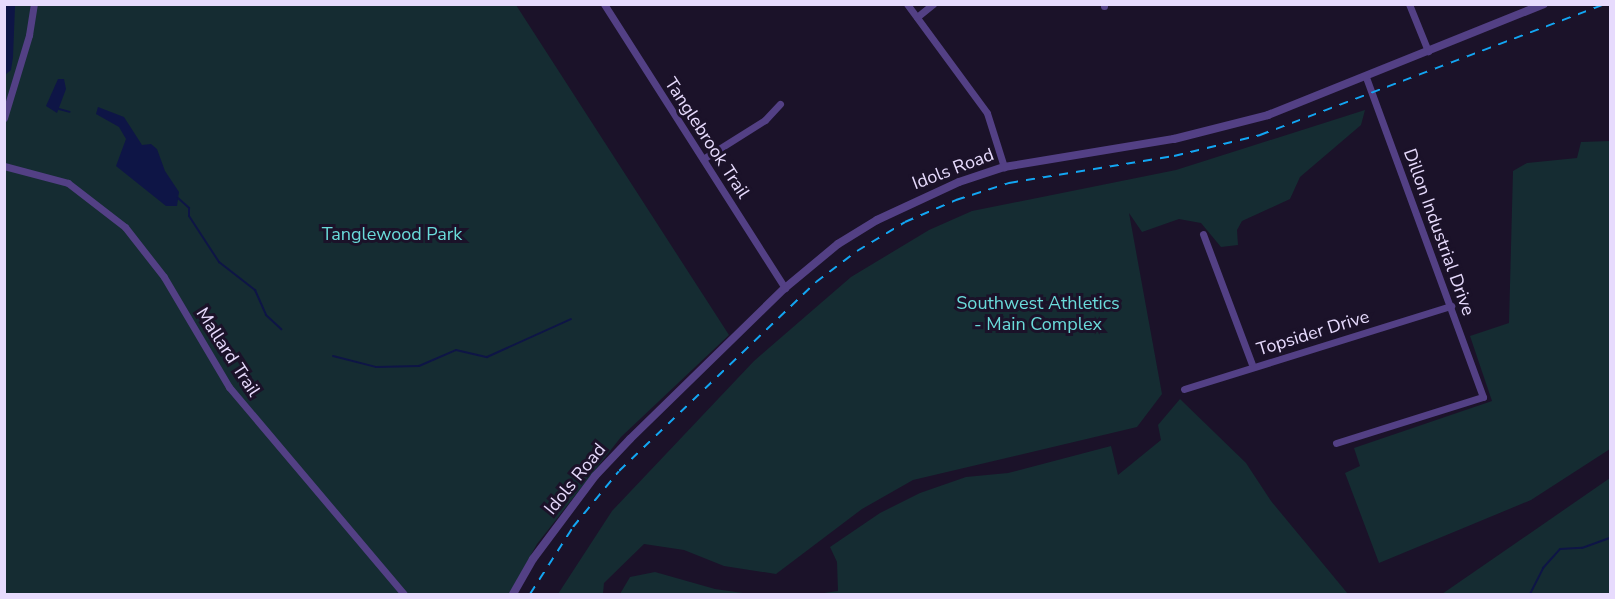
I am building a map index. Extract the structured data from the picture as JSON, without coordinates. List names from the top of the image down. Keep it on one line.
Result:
{"streets":{"street":["Tanglebrook Trail","Idols Road","Dillon Industrial Drive","Topsider Drive","Mallard Trail"]},"crossings":[["Tanglebrook Trail","Idols Road"],["Idols Road","Dillon Industrial Drive"],["Dillon Industrial Drive","Topsider Drive"]],"parks":["Tanglewood Park","Southwest Athletics - Main Complex"]}
